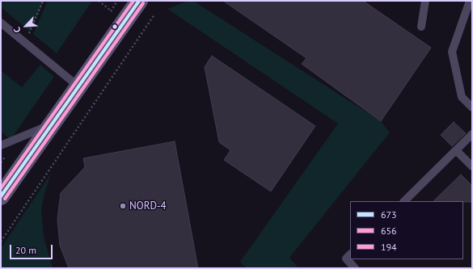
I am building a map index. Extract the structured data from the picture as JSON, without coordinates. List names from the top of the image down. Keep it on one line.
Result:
{"places":["NORD-4"],"lines":["transit line 673","transit line 194","transit line 656"],"legend":["673","656","194"],"scale_bar":"20 m","north":"bottom left"}
